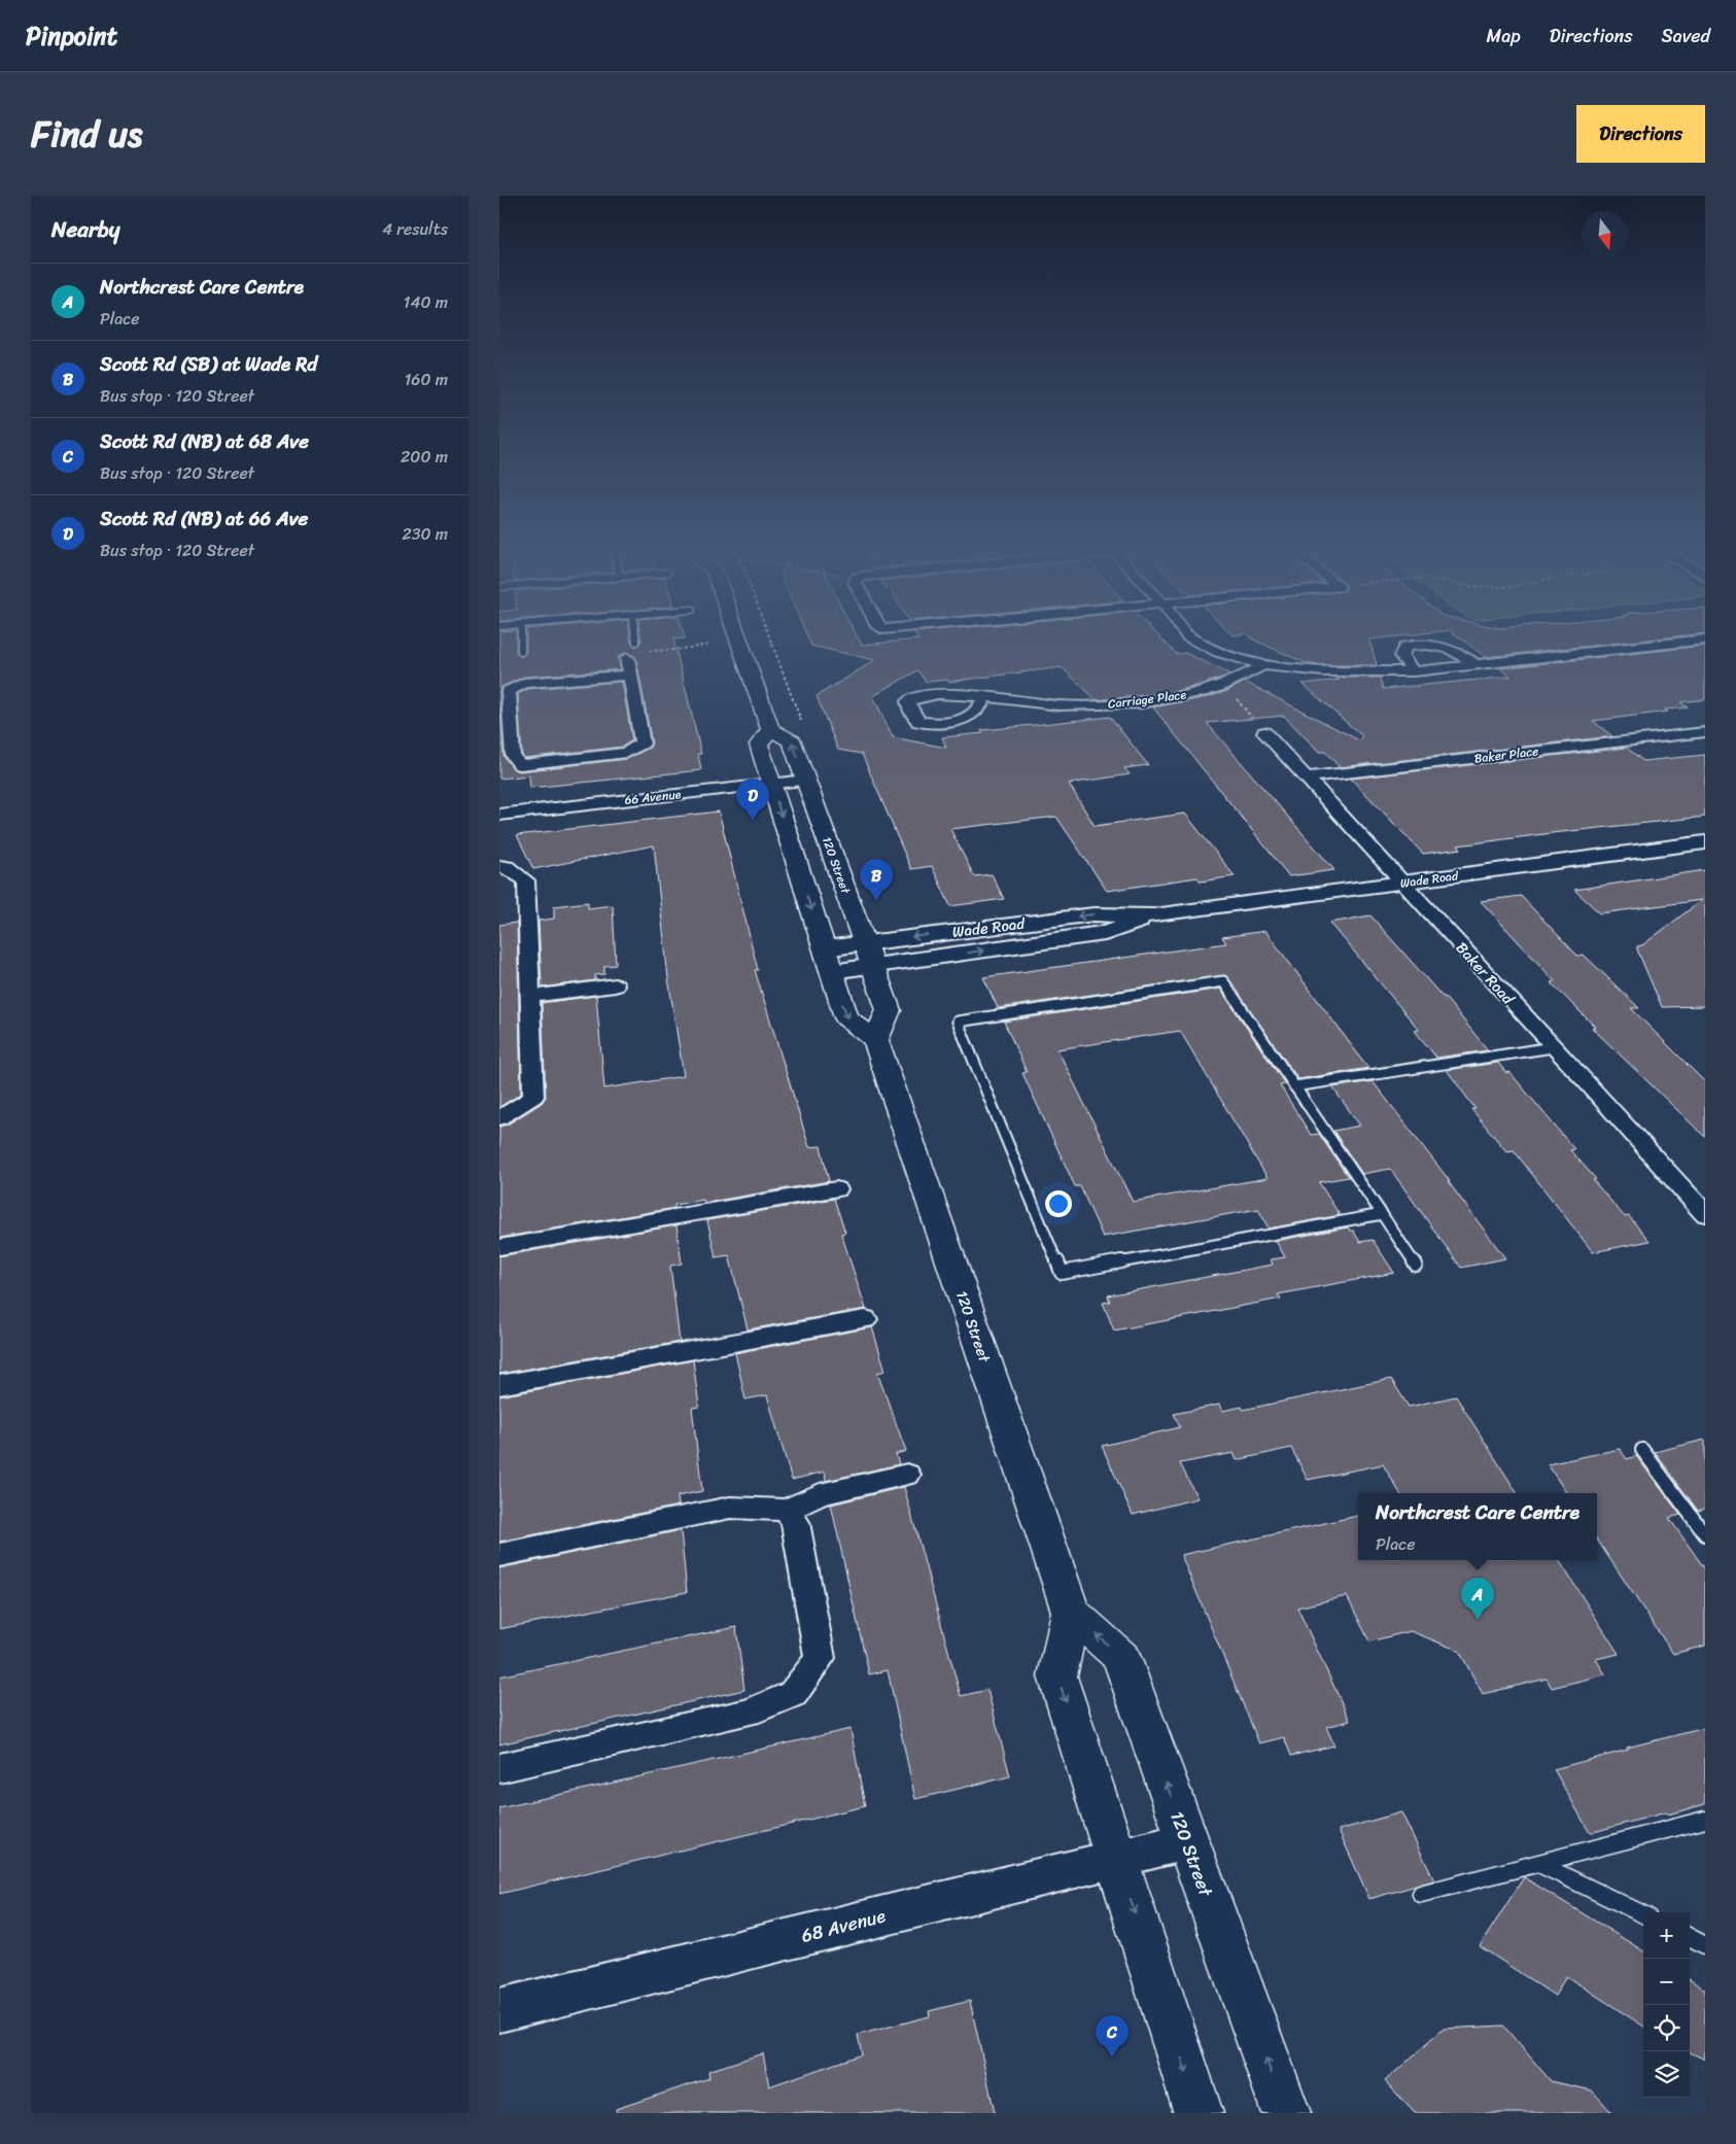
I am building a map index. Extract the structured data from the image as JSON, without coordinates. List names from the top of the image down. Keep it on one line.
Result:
{"streets":{"main road":["120 Street"],"street":["Carriage Place","Baker Place","66 Avenue","Wade Road","Baker Road","68 Avenue"]},"crossings":[["Baker Place","Baker Road"],["66 Avenue","120 Street"],["120 Street","Wade Road"],["120 Street","68 Avenue"],["Wade Road","Baker Road"]],"north":"bottom","page":{"header":"Pinpoint","nav":["Map","Directions","Saved"],"title":"Find us","buttons":"Directions","heading":["Nearby","4 results"],"list":[{"mark":"A","name":"Northcrest Care Centre","note":"Place","value":"140 m"},{"mark":"B","name":"Scott Rd (SB) at Wade Rd","note":"Bus stop · 120 Street","value":"160 m"},{"mark":"C","name":"Scott Rd (NB) at 68 Ave","note":"Bus stop · 120 Street","value":"200 m"},{"mark":"D","name":"Scott Rd (NB) at 66 Ave","note":"Bus stop · 120 Street","value":"230 m"}],"pins":["D","B","A","C"],"popup":["Northcrest Care Centre","Place"],"map_buttons":["+","−"]}}
